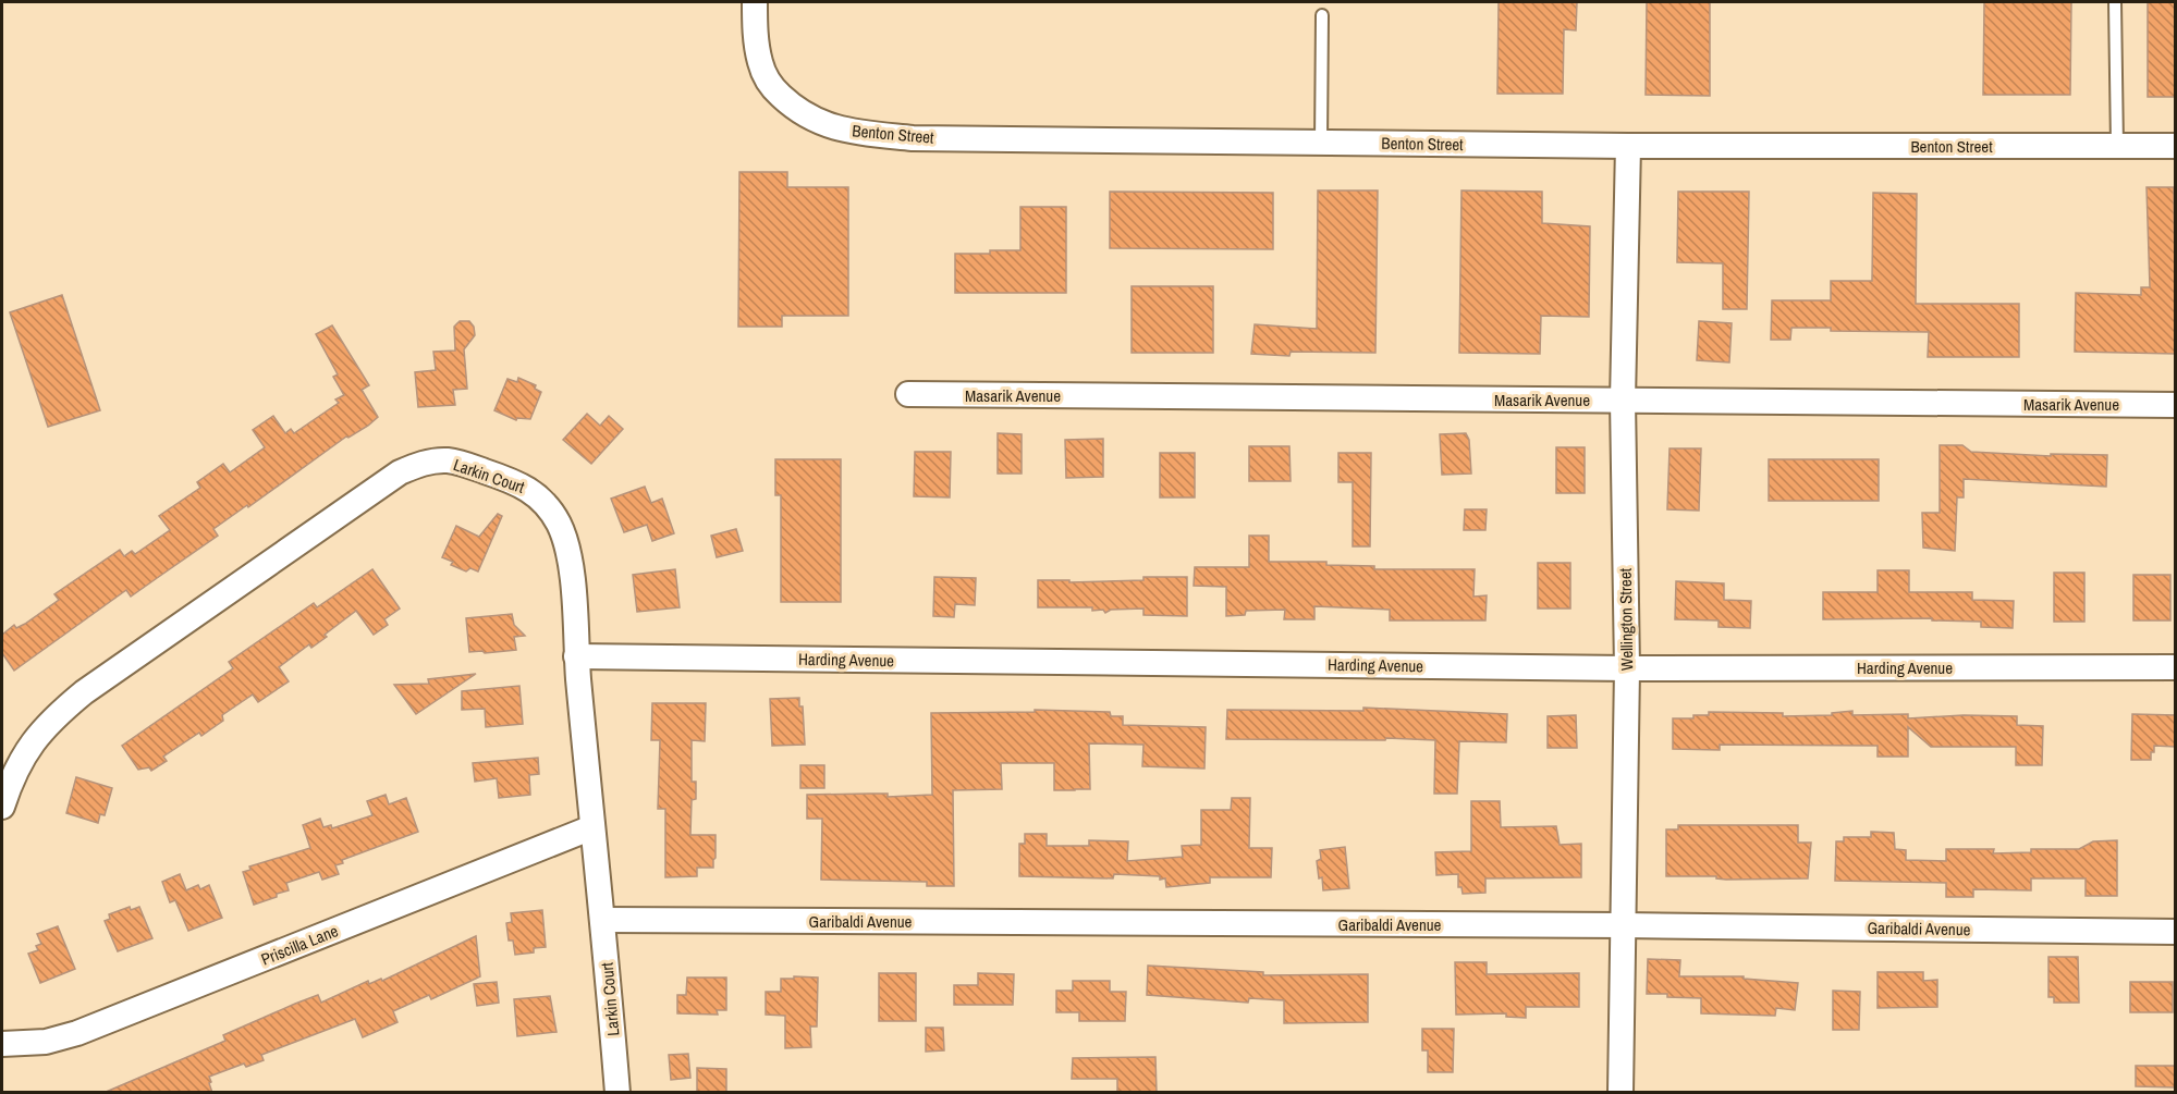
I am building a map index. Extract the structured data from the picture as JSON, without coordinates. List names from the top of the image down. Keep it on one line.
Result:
{"streets":{"street":["Benton Street","Masarik Avenue","Larkin Court","Wellington Street","Harding Avenue","Garibaldi Avenue","Priscilla Lane"]},"crossings":[["Benton Street","Wellington Street"],["Masarik Avenue","Wellington Street"],["Larkin Court","Harding Avenue"],["Larkin Court","Garibaldi Avenue"],["Larkin Court","Priscilla Lane"],["Wellington Street","Harding Avenue"],["Wellington Street","Garibaldi Avenue"]]}
